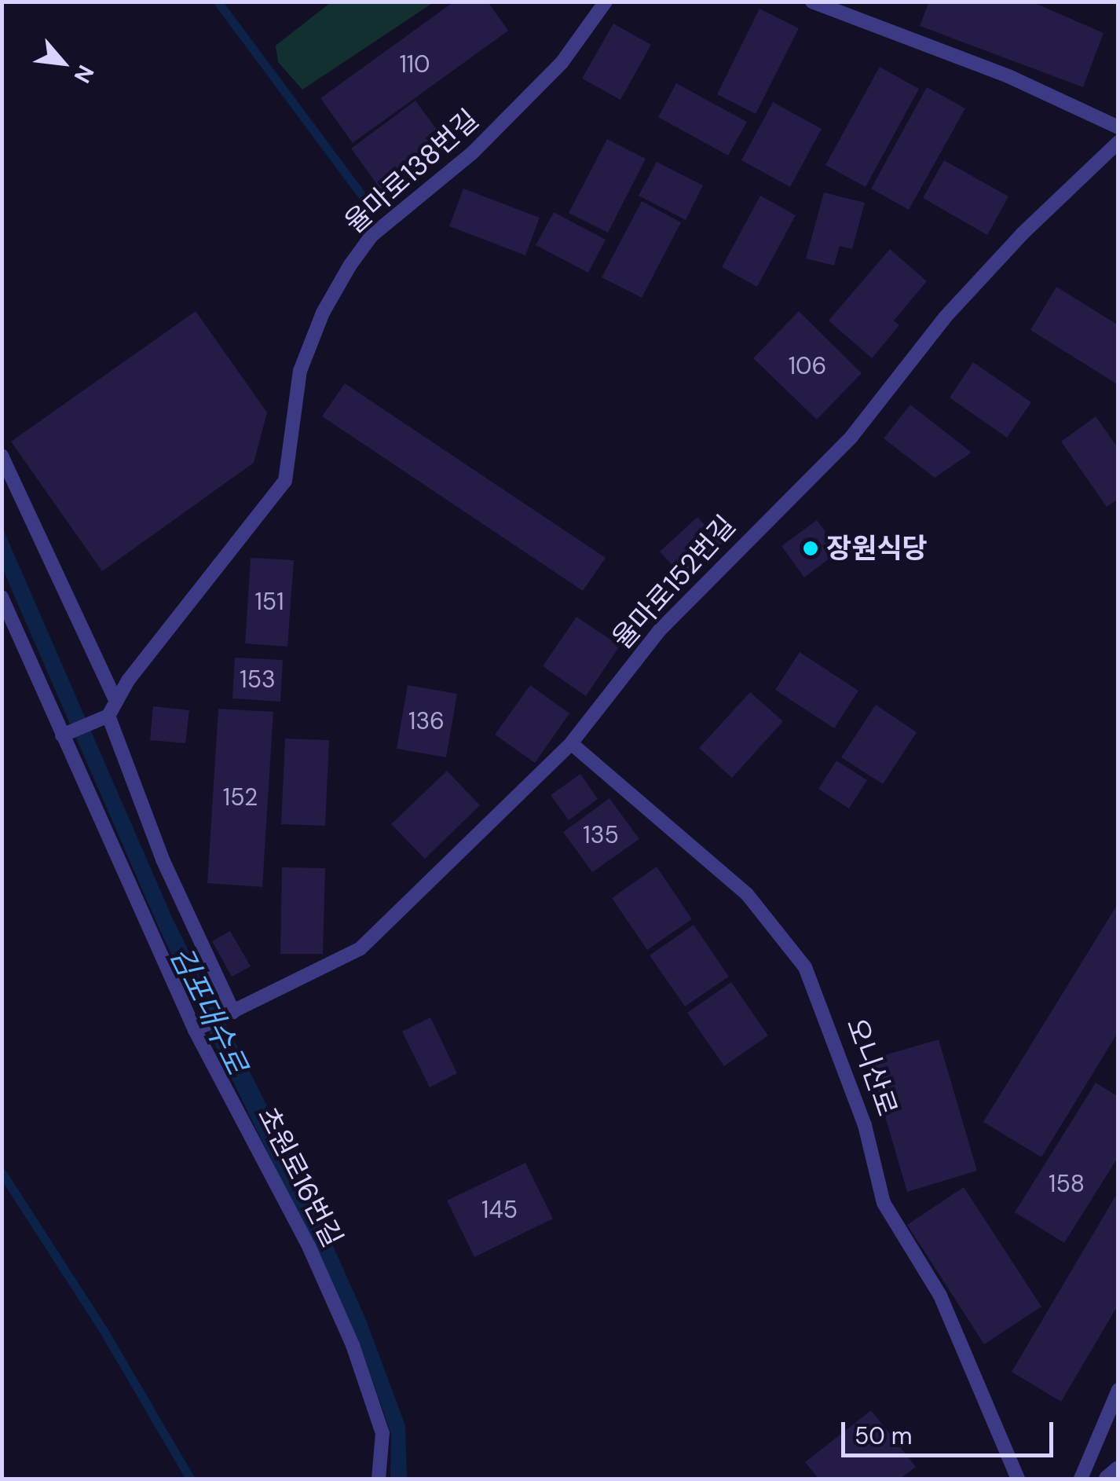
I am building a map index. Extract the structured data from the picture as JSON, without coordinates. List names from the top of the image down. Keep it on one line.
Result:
{"streets":{"lane":["율마로138번길","율마로152번길","오니산로","초원로16번길"]},"crossings":[["율마로152번길","오니산로"],["율마로152번길","초원로16번길"]],"water":["김포대수로"],"places":["장원식당"],"house_numbers":["110","106","151","153","136","152","135","158","145"],"scale_bar":"50 m","north":"bottom right"}
